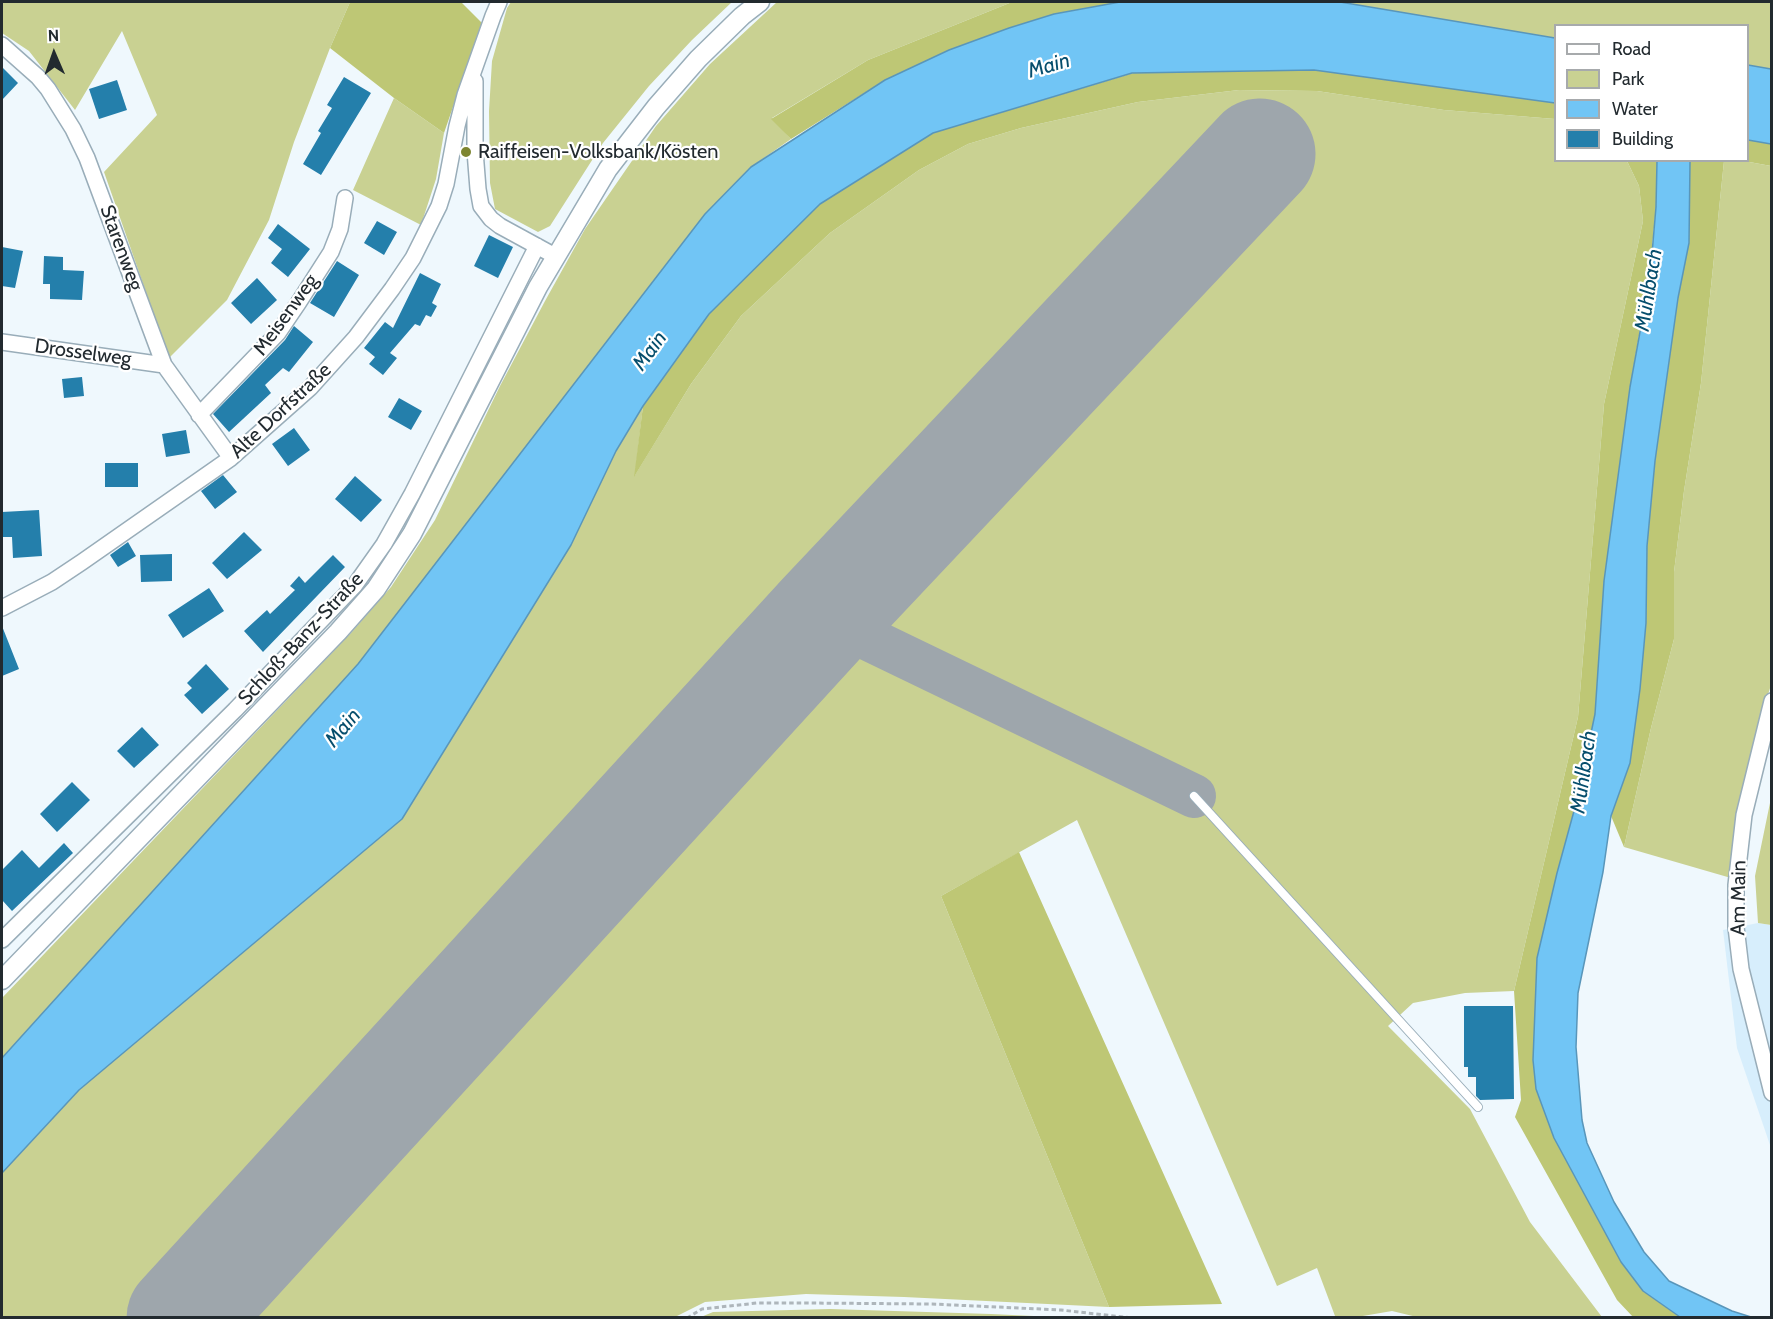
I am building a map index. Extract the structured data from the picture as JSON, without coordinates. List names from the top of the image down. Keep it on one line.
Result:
{"streets":{"street":["Starenweg","Meisenweg","Drosselweg","Alte Dorfstraße","Schloß-Banz-Straße","Am Main"]},"crossings":[["Starenweg","Meisenweg"],["Starenweg","Drosselweg"],["Starenweg","Alte Dorfstraße"]],"water":["Main","Mühlbach"],"places":["Raiffeisen-Volksbank/Kösten"],"legend":["Road","Park","Water","Building"],"north":"top"}
